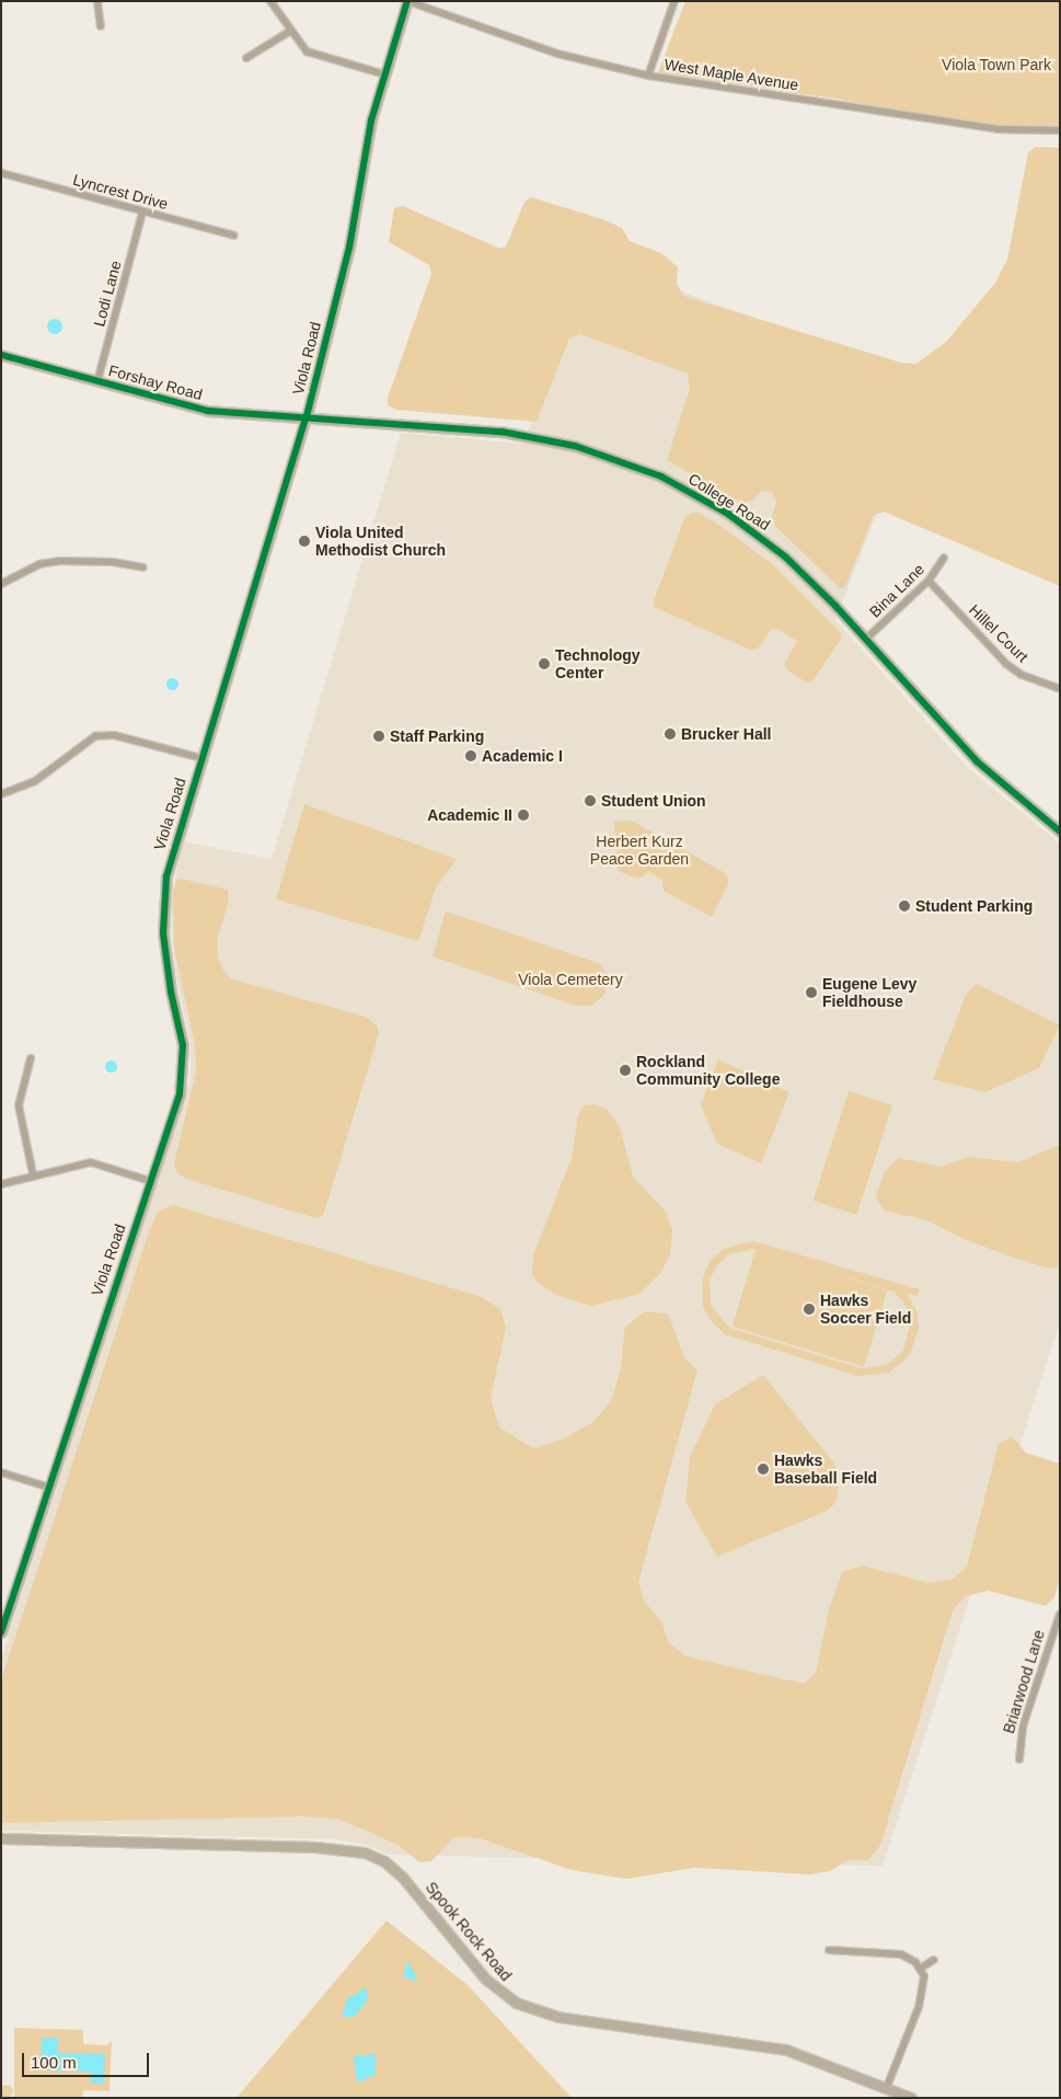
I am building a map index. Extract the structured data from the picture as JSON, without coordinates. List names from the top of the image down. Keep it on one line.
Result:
{"streets":{"street":["West Maple Avenue","Lyncrest Drive","Lodi Lane","Viola Road","Forshay Road","College Road","Bina Lane","Hillel Court","Briarwood Lane","Spook Rock Road"]},"crossings":[["West Maple Avenue","Viola Road"],["Lyncrest Drive","Lodi Lane"],["Lodi Lane","Forshay Road"],["Viola Road","Forshay Road"],["Viola Road","College Road"],["Forshay Road","College Road"],["College Road","Bina Lane"],["Bina Lane","Hillel Court"]],"parks":["Viola Town Park","Herbert Kurz Peace Garden","Viola Cemetery"],"places":["Viola United Methodist Church","Technology Center","Brucker Hall","Staff Parking","Academic I","Student Union","Academic II","Student Parking","Eugene Levy Fieldhouse","Rockland Community College","Hawks Soccer Field","Hawks Baseball Field"],"scale_bar":"100 m"}
